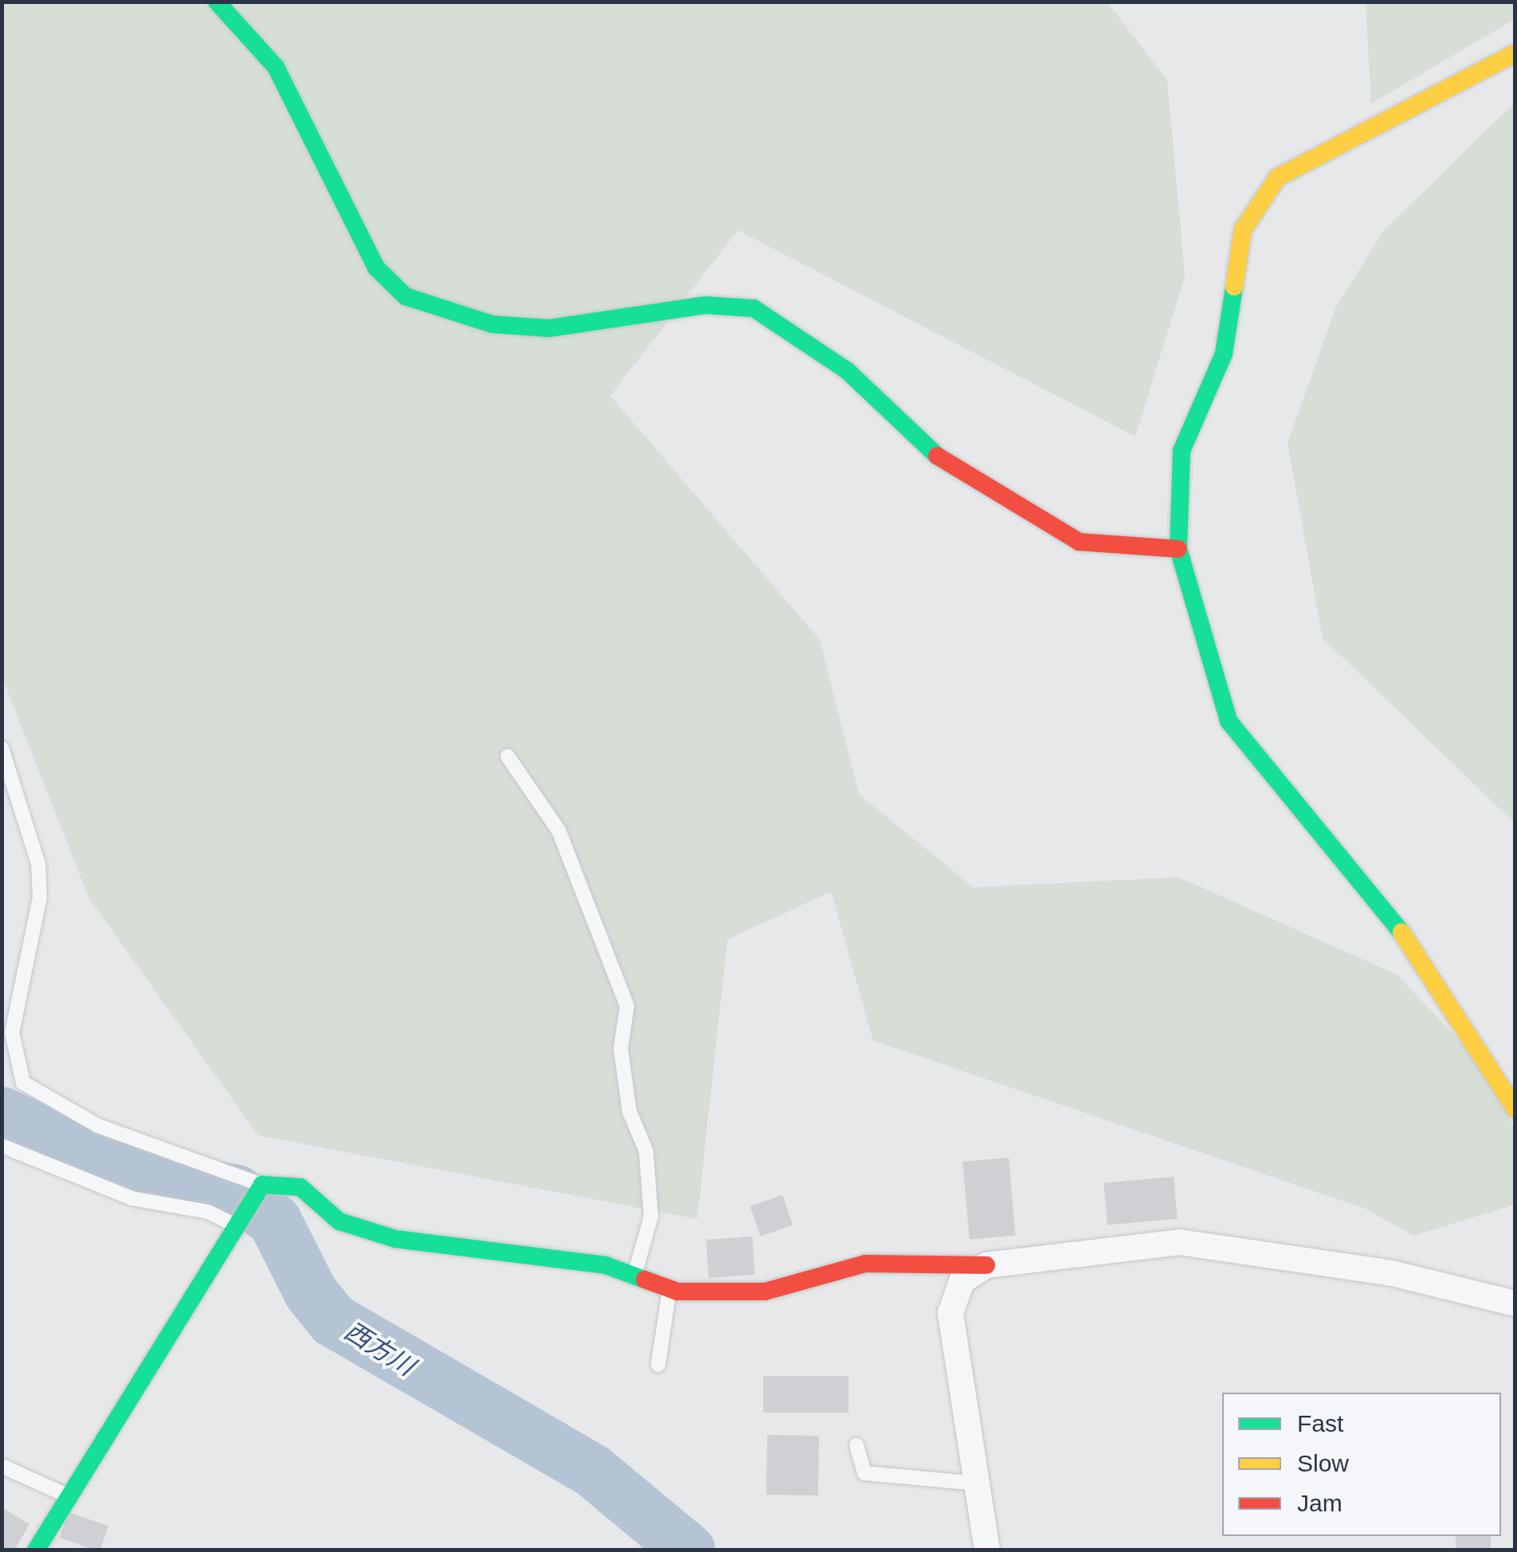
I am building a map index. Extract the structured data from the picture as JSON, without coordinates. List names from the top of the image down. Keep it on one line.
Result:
{"water":["西方川"],"legend":["Fast","Slow","Jam"]}
